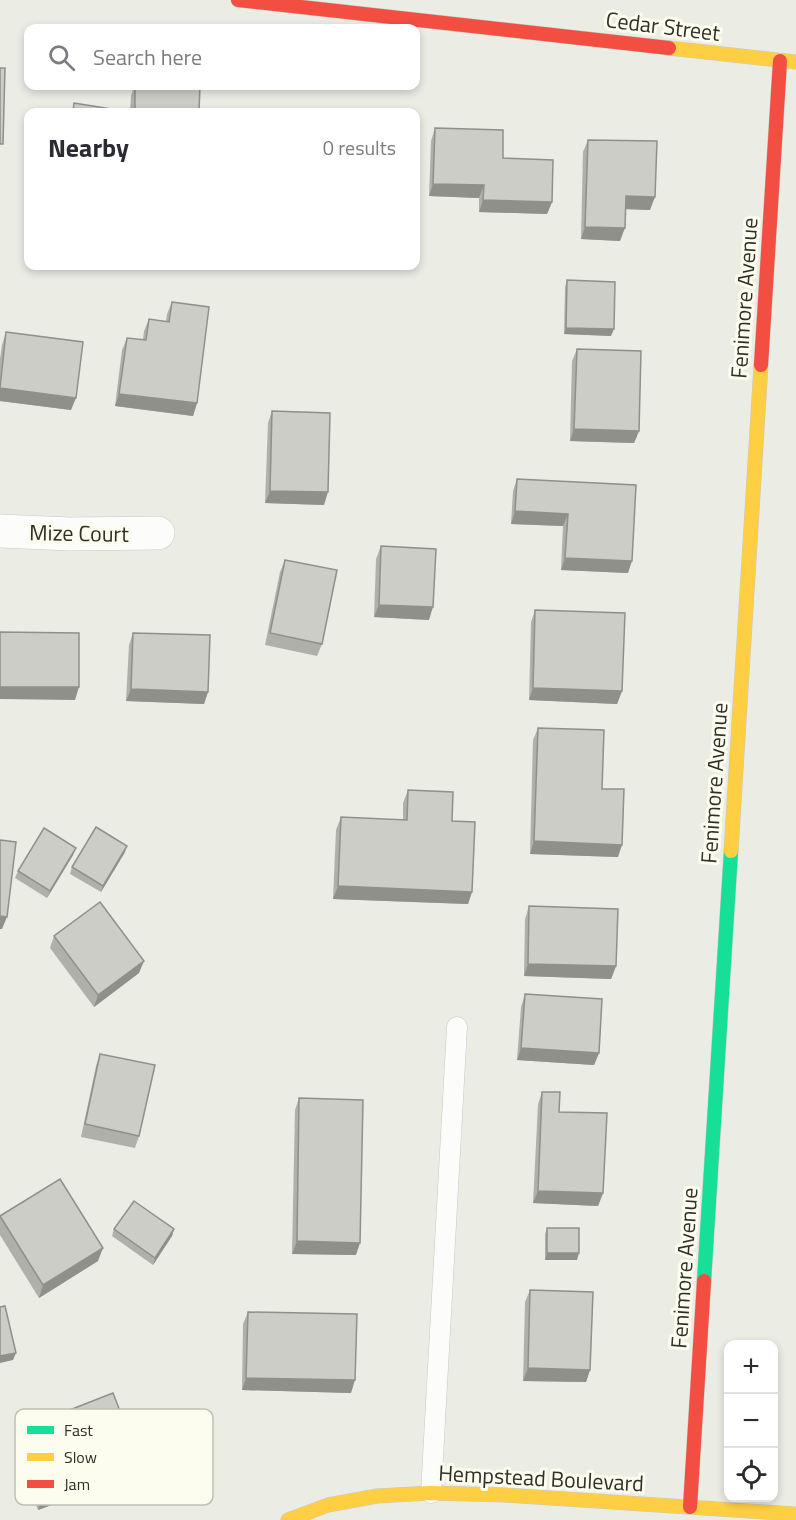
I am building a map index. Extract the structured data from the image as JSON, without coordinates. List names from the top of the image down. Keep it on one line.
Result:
{"streets":{"street":["Cedar Street","Fenimore Avenue","Mize Court","Hempstead Boulevard"]},"crossings":[["Cedar Street","Fenimore Avenue"],["Fenimore Avenue","Hempstead Boulevard"]],"legend":["Fast","Slow","Jam"],"page":{"search":"Search here","heading":["Nearby","0 results"],"map_buttons":["+","−"]}}
